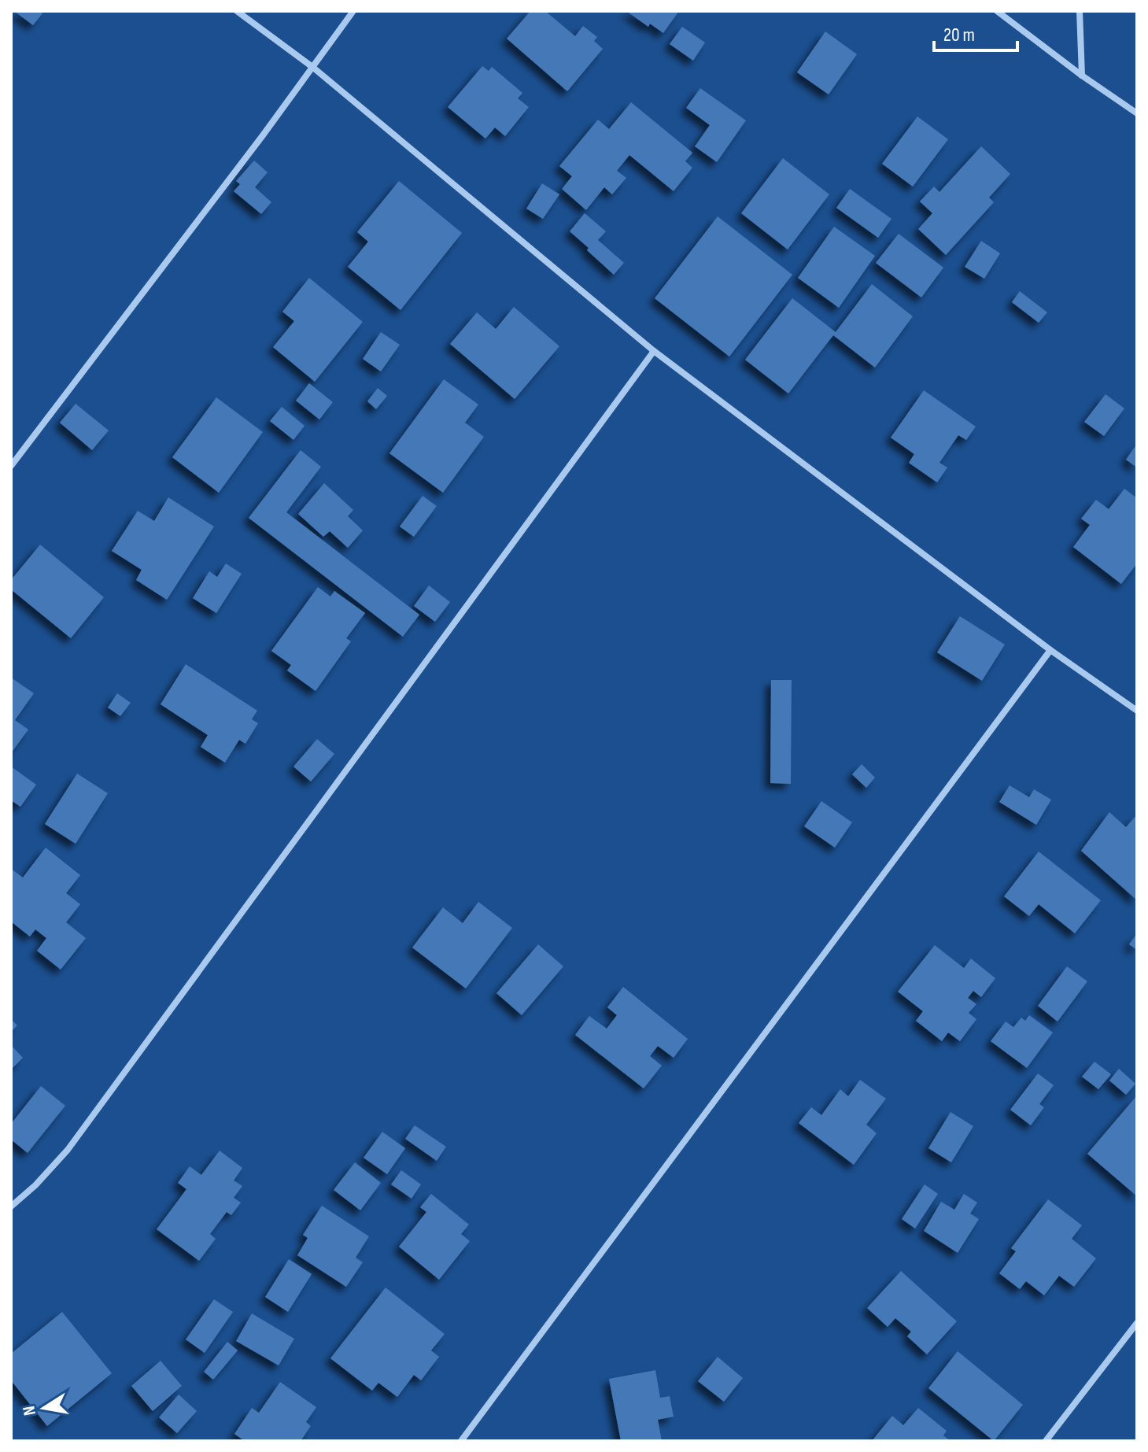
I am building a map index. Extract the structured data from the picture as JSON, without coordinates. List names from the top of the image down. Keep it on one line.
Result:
{"scale_bar":"20 m","north":"left"}
